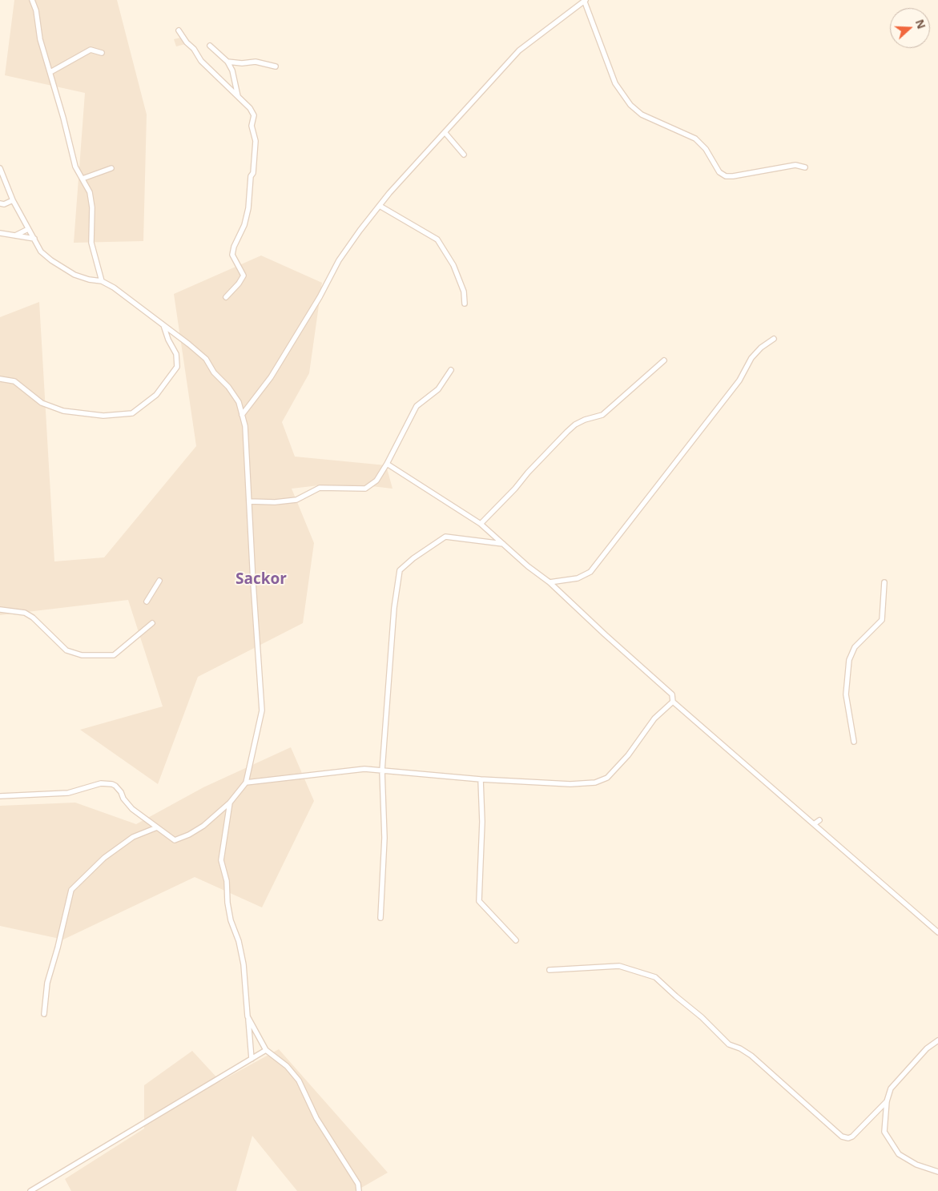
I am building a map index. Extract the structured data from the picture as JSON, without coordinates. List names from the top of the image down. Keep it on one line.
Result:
{"districts":["Sackor"],"north":"right"}
